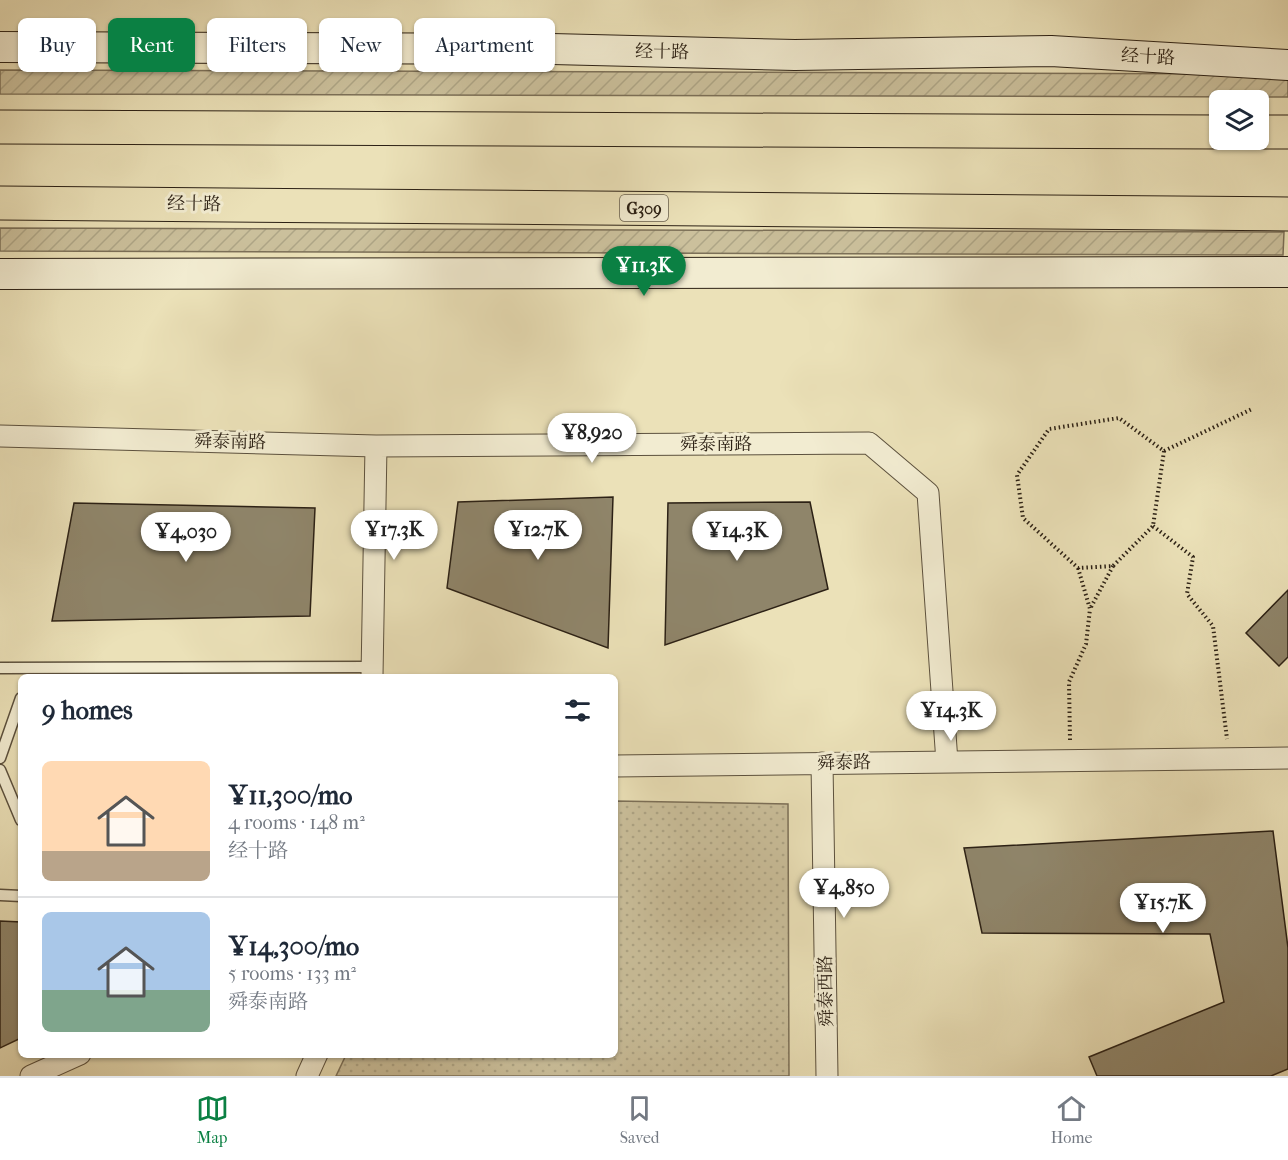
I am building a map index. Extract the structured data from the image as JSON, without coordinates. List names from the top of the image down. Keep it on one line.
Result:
{"streets":{"highway":["经十路","G309"],"street":["舜泰南路","舜泰路","舜泰西路"]},"crossings":[["舜泰南路","舜泰路"],["舜泰路","舜泰西路"]],"page":{"chip":["Buy","Rent","Filters","New","Apartment"],"price":["¥11.3K","¥8,920","¥17.3K","¥12.7K","¥14.3K","¥4,030","¥14.3K","¥4,850","¥15.7K"],"heading":"9 homes","list":[{"name":"¥11,300/mo","note":"4 rooms · 148 m² · 经十路"},{"name":"¥14,300/mo","note":"5 rooms · 133 m² · 舜泰南路"}],"tabs":["Map","Saved","Home"]}}
